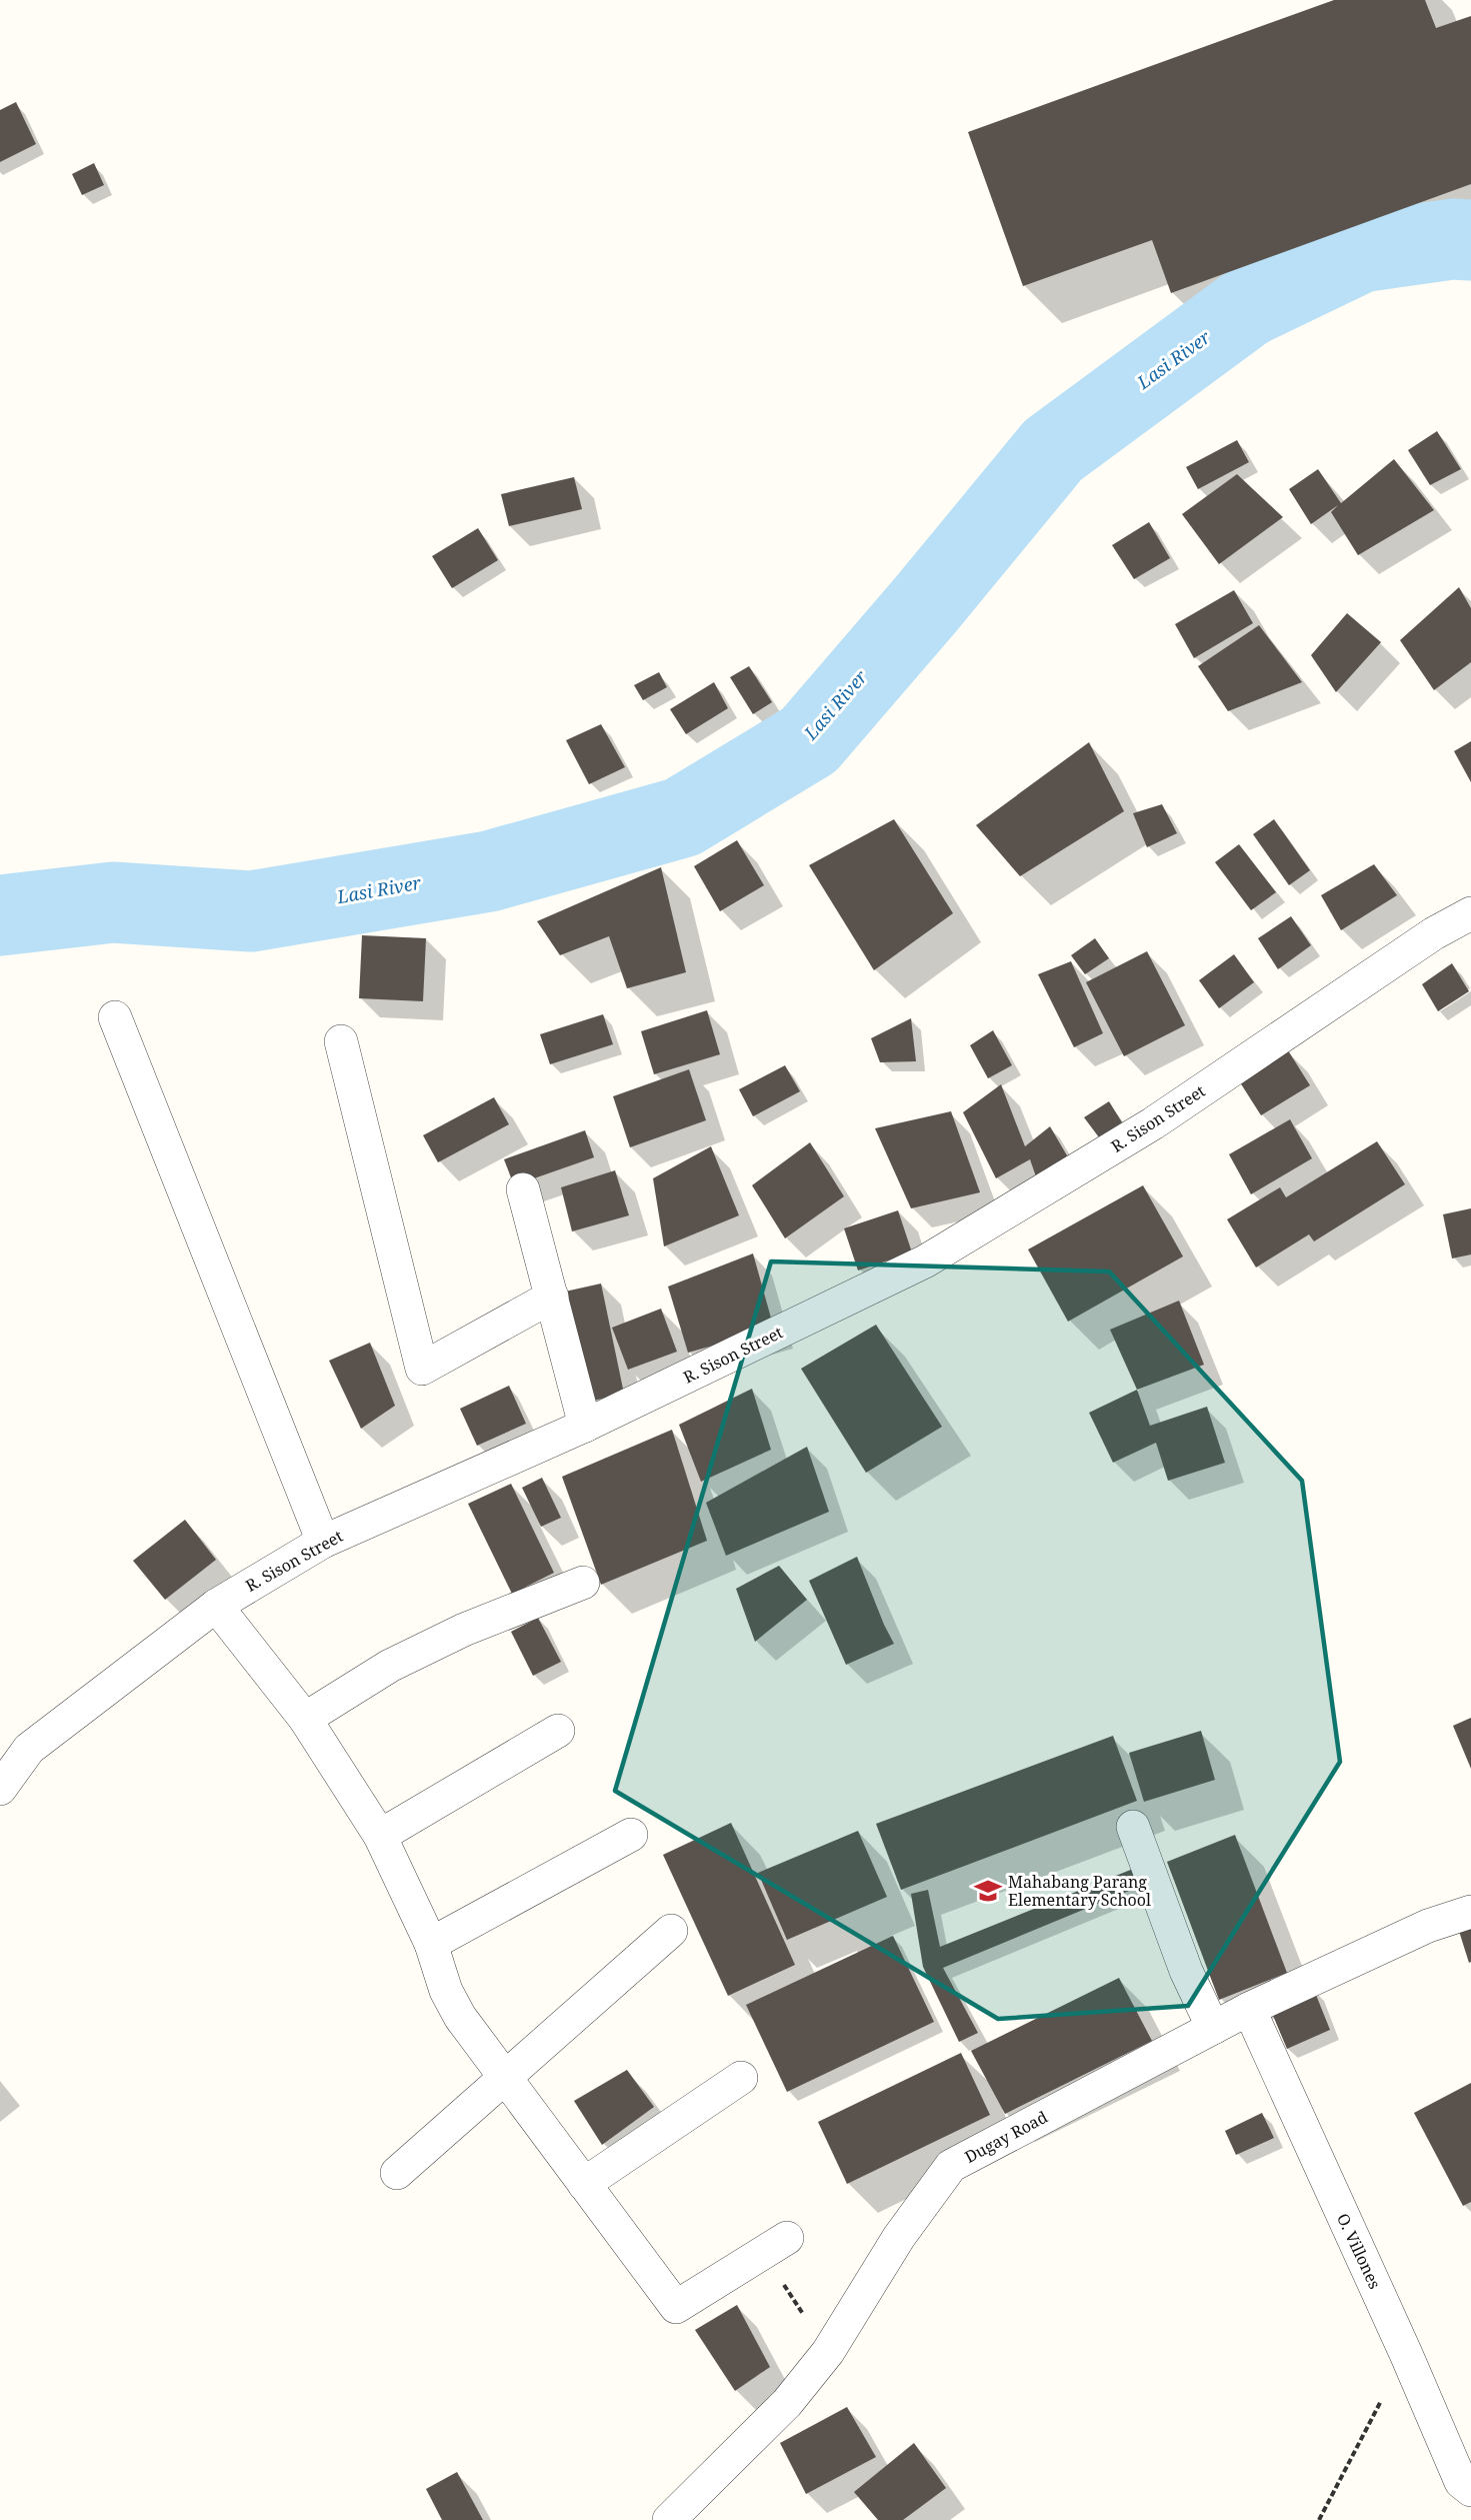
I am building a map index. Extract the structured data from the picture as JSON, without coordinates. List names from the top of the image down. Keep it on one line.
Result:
{"streets":{"street":["R. Sison Street","Dugay Road","O. Villones"]},"crossings":[["Dugay Road","O. Villones"]],"water":["Lasi River"],"places":{"school or university":["Mahabang Parang Elementary School"]}}
